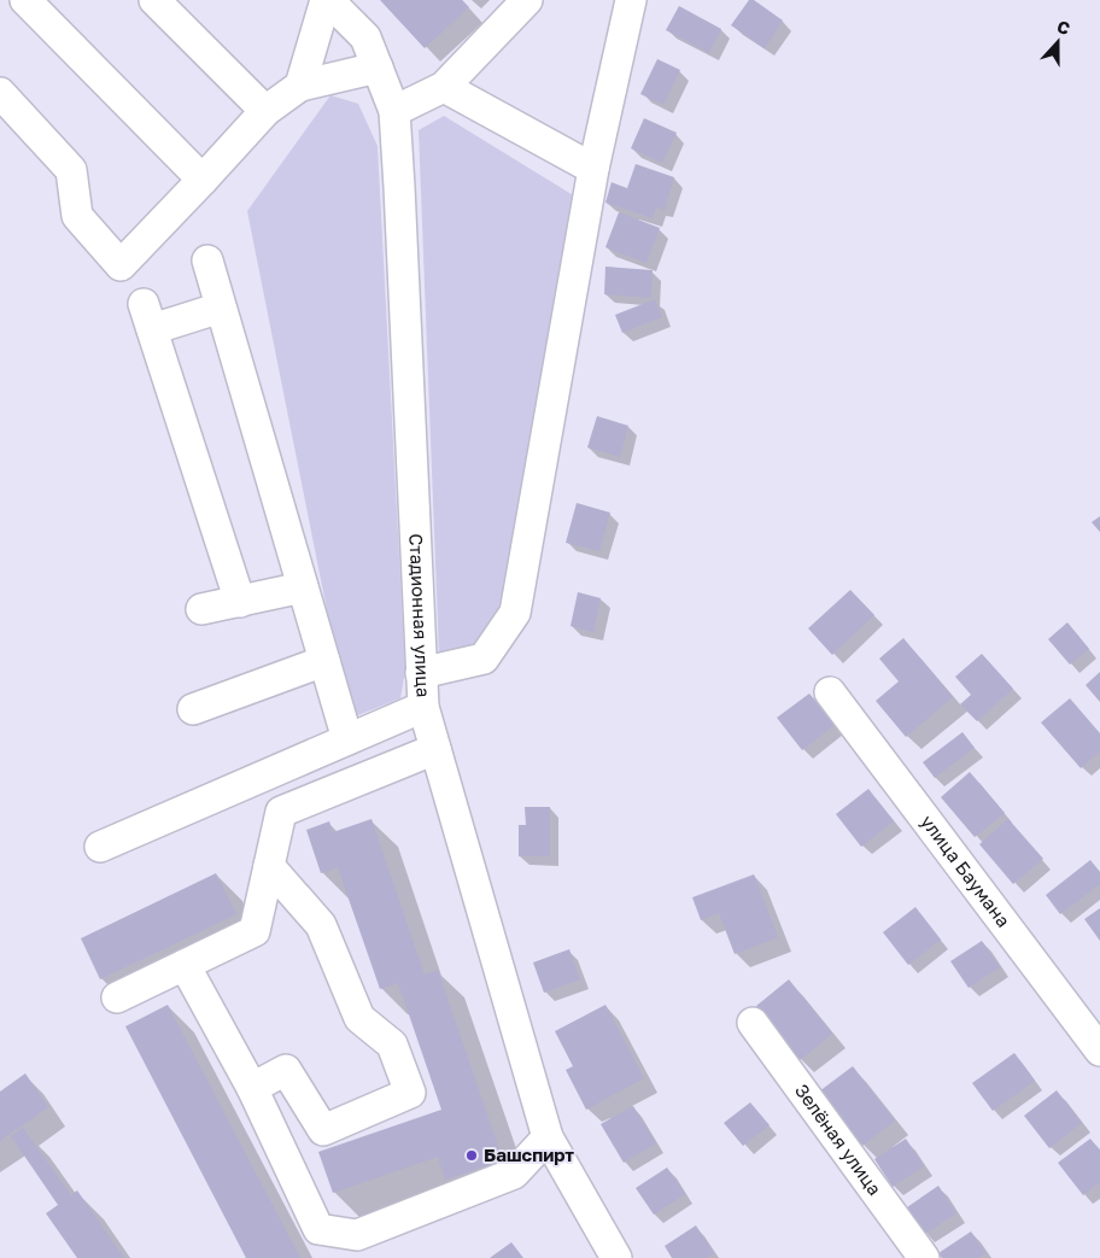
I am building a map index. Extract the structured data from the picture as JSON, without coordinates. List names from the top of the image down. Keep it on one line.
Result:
{"streets":{"street":["Стадионная улица","улица Баумана","Зелёная улица"]},"places":["Башспирт"],"north":"top"}
